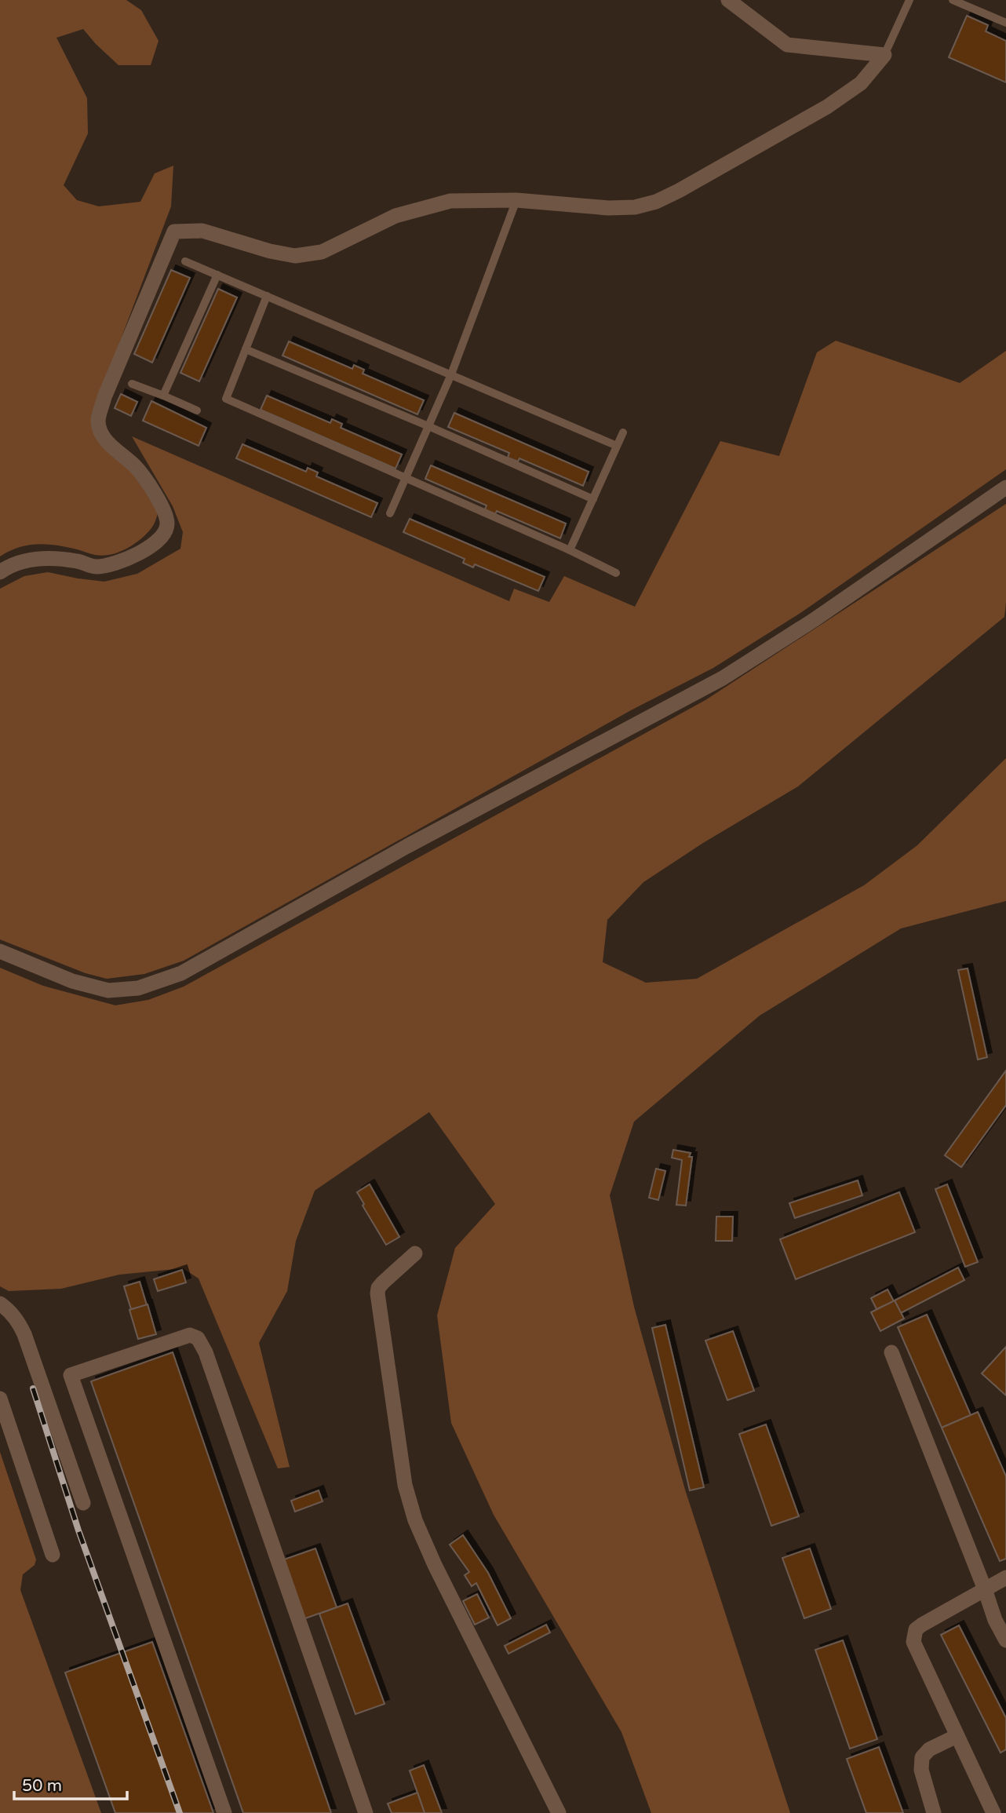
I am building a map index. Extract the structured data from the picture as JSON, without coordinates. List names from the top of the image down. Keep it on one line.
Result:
{"scale_bar":"50 m"}
